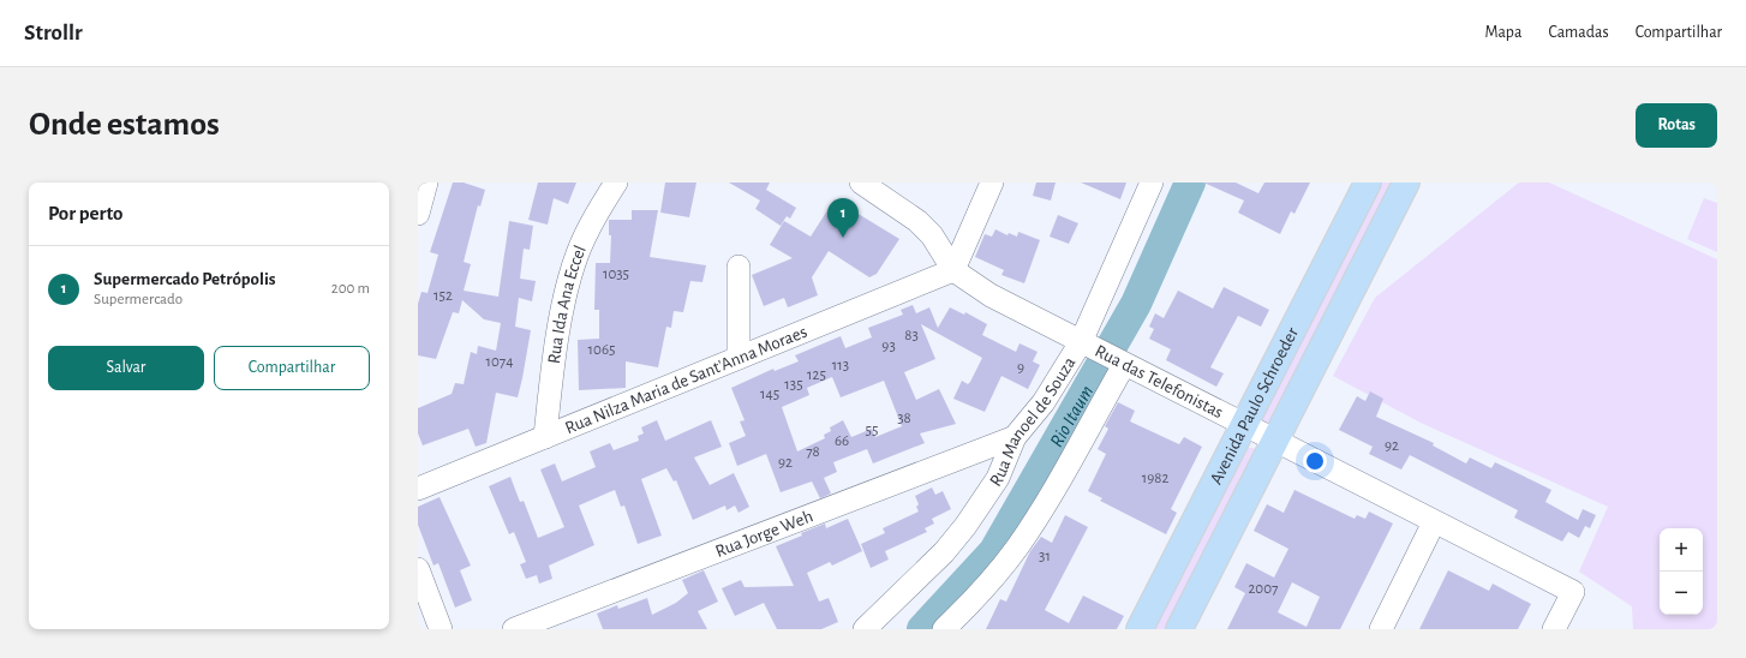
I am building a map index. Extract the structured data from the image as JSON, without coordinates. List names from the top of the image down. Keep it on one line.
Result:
{"streets":{"main road":["Avenida Paulo Schroeder"],"street":["Rua Ida Ana Eccel","Rua Nilza Maria de Sant'Anna Moraes","Rua das Telefonistas","Rua Manoel de Souza","Rua Jorge Weh"]},"crossings":[["Rua Ida Ana Eccel","Rua Nilza Maria de Sant'Anna Moraes"],["Rua Nilza Maria de Sant'Anna Moraes","Rua das Telefonistas"],["Rua das Telefonistas","Avenida Paulo Schroeder"],["Rua das Telefonistas","Rua Manoel de Souza"],["Rua Manoel de Souza","Rua Jorge Weh"]],"water":["Rio Itaum"],"house_numbers":["1035","152","83","93","1065","1074","113","9","125","135","145","38","55","66","92","78","92","1982","31","2007"],"page":{"header":"Strollr","nav":["Mapa","Camadas","Compartilhar"],"buttons":["Rotas",["Salvar","Compartilhar"]],"title":"Onde estamos","heading":"Por perto","pins":"1","list":[{"mark":"1","name":"Supermercado Petrópolis","note":"Supermercado","value":"200 m"}],"map_buttons":["+","−"]}}
